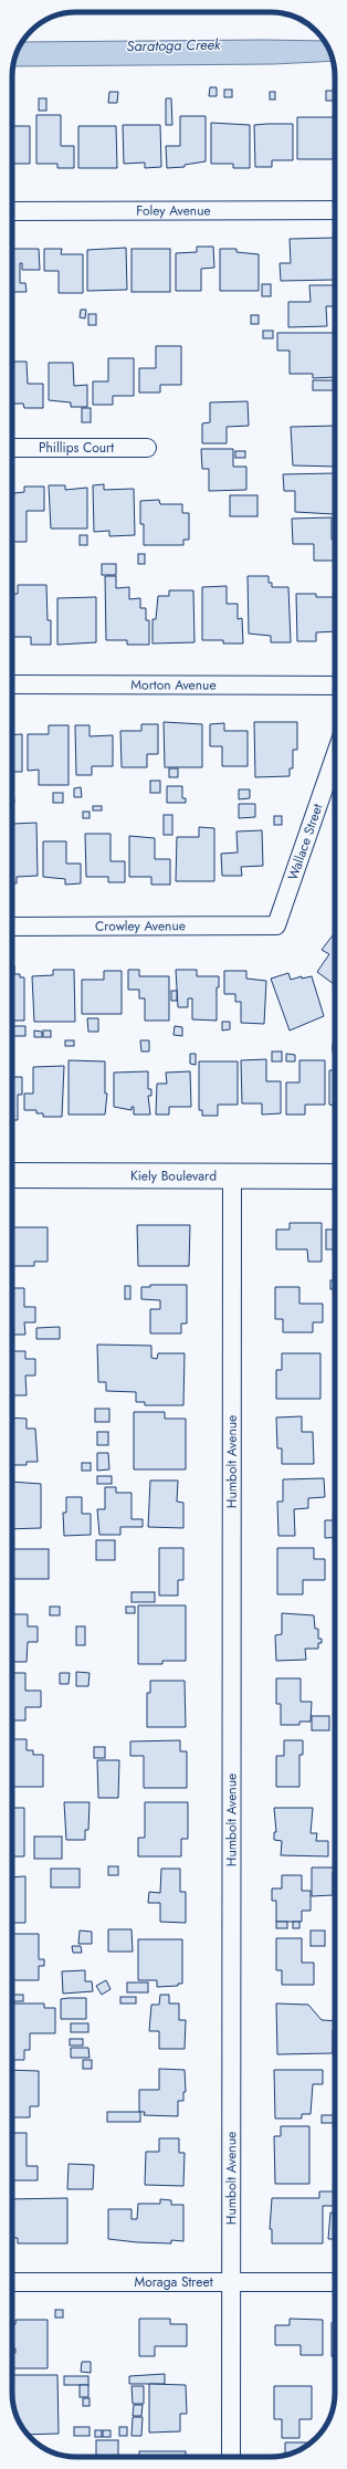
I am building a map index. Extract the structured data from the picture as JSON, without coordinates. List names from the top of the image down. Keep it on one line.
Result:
{"streets":{"main road":["Kiely Boulevard"],"street":["Foley Avenue","Phillips Court","Morton Avenue","Wallace Street","Crowley Avenue","Humbolt Avenue","Moraga Street"]},"crossings":[["Wallace Street","Crowley Avenue"],["Kiely Boulevard","Humbolt Avenue"],["Humbolt Avenue","Moraga Street"]],"water":["Saratoga Creek"]}
